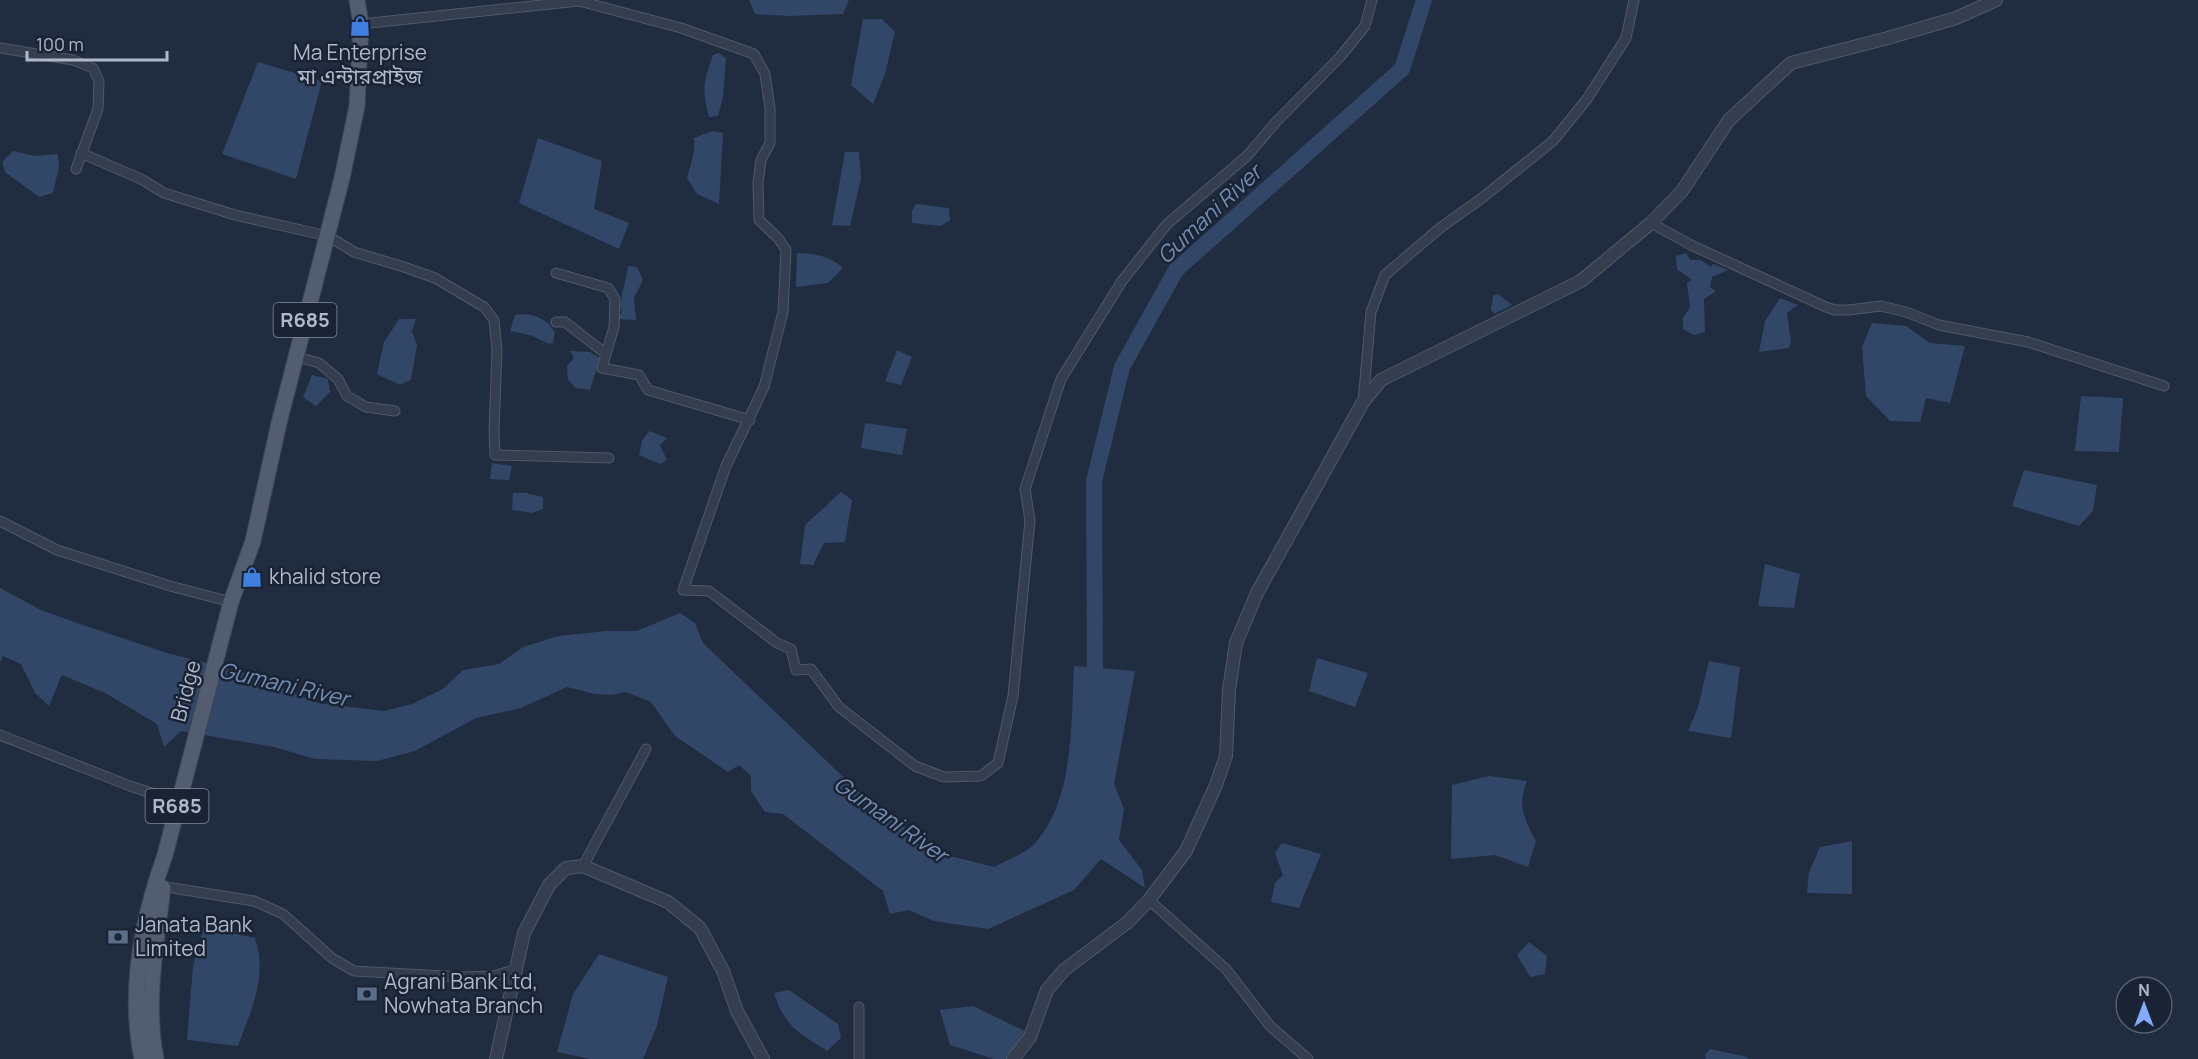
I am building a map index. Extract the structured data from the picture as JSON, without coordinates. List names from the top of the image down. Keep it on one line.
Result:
{"streets":{"main road":["R685","Bridge"]},"crossings":[["R685","Bridge"]],"water":["Gumani River"],"places":{"shop":["Ma Enterprise মা এন্টারপ্রাইজ","khalid store"],"bank":["Janata Bank Limited","Agrani Bank Ltd, Nowhata Branch"]},"scale_bar":"100 m","north":"top"}
